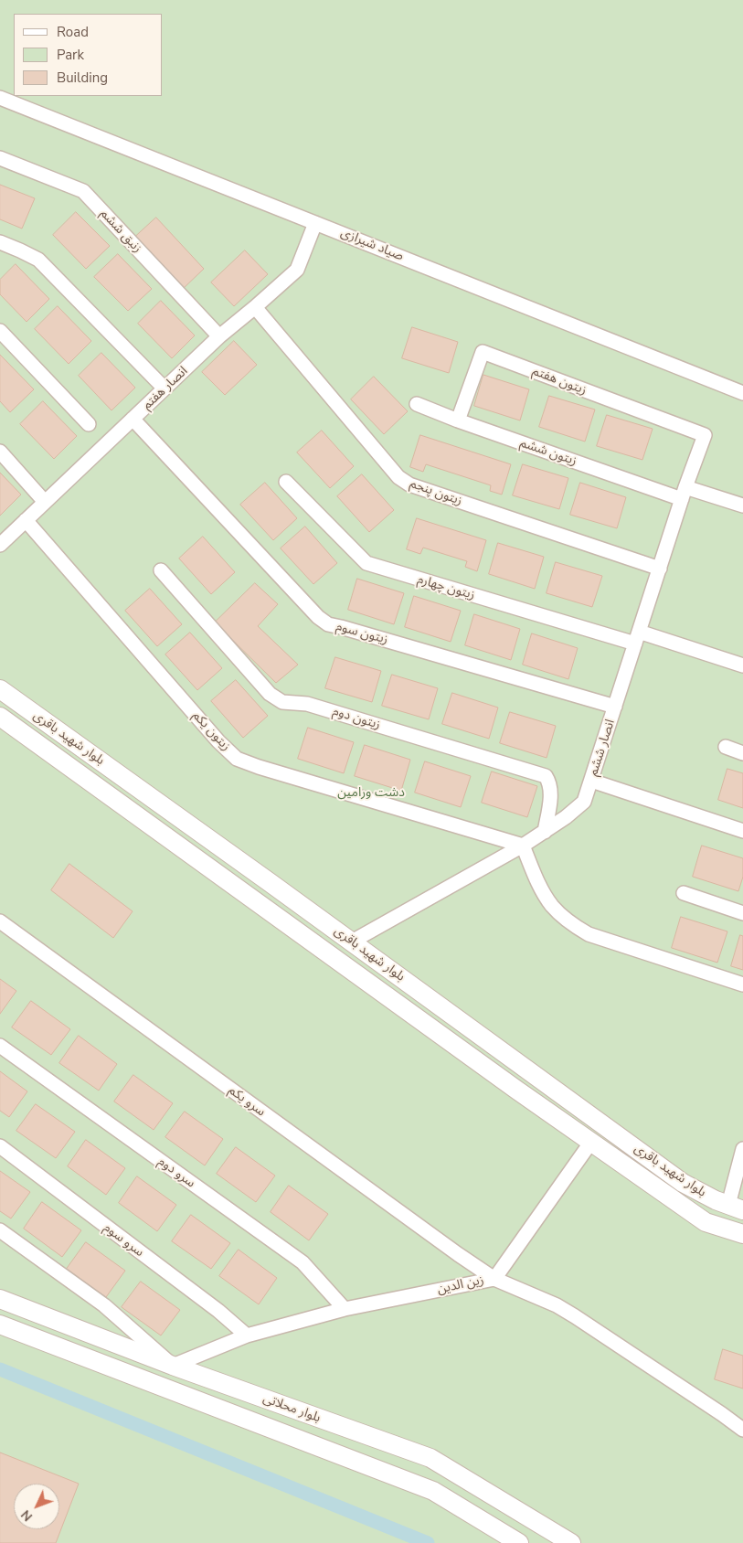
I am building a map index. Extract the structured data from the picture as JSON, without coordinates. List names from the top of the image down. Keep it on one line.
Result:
{"streets":{"street":["زنبق ششم","صیاد شیرازی","زیتون هفتم","انصار هفتم","زیتون ششم","زیتون پنجم","زیتون چهارم","زیتون سوم","زیتون دوم","زیتون یکم","بلوار شهید باقری","انصار ششم","سرو یکم","سرو دوم","سرو سوم","زین الدین","بلوار محلاتی"]},"crossings":[["زنبق ششم","انصار هفتم"],["صیاد شیرازی","انصار هفتم"],["زیتون هفتم","زیتون ششم"],["زیتون هفتم","انصار ششم"],["انصار هفتم","زیتون پنجم"],["انصار هفتم","زیتون سوم"],["انصار هفتم","زیتون یکم"],["زیتون ششم","انصار ششم"],["زیتون پنجم","انصار ششم"],["زیتون چهارم","انصار ششم"],["زیتون سوم","انصار ششم"],["زیتون دوم","انصار ششم"],["زیتون یکم","انصار ششم"],["بلوار شهید باقری","انصار ششم"],["سرو یکم","زین الدین"],["سرو دوم","زین الدین"],["سرو سوم","زین الدین"],["زین الدین","بلوار محلاتی"]],"parks":["دشت ورامین"],"legend":["Road","Park","Building"],"north":"bottom left"}
